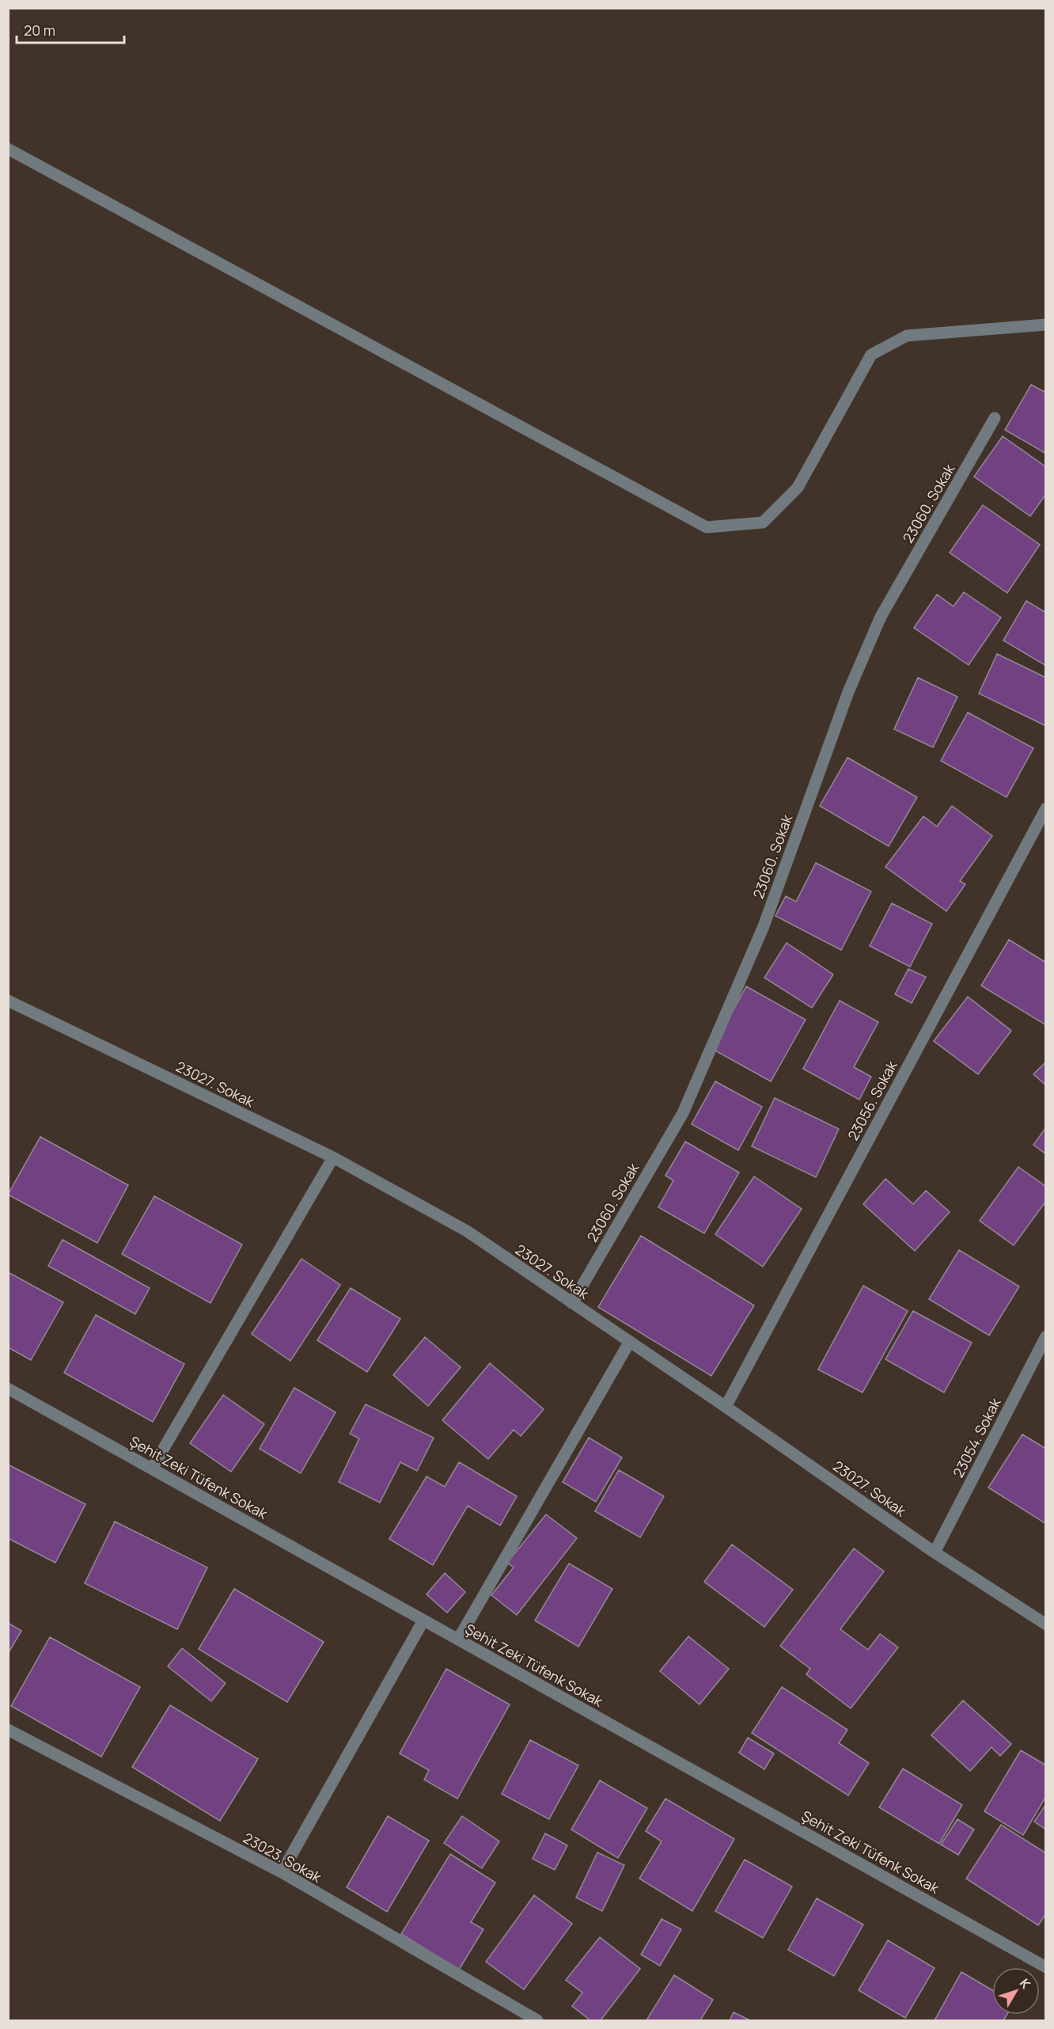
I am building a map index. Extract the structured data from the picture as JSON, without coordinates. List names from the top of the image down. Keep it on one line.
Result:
{"streets":{"street":["23060. Sokak","23027. Sokak","23056. Sokak","23054. Sokak","Şehit Zeki Tüfenk Sokak","23023. Sokak"]},"crossings":[["23060. Sokak","23027. Sokak"],["23027. Sokak","23056. Sokak"],["23027. Sokak","23054. Sokak"]],"scale_bar":"20 m","north":"top right"}
